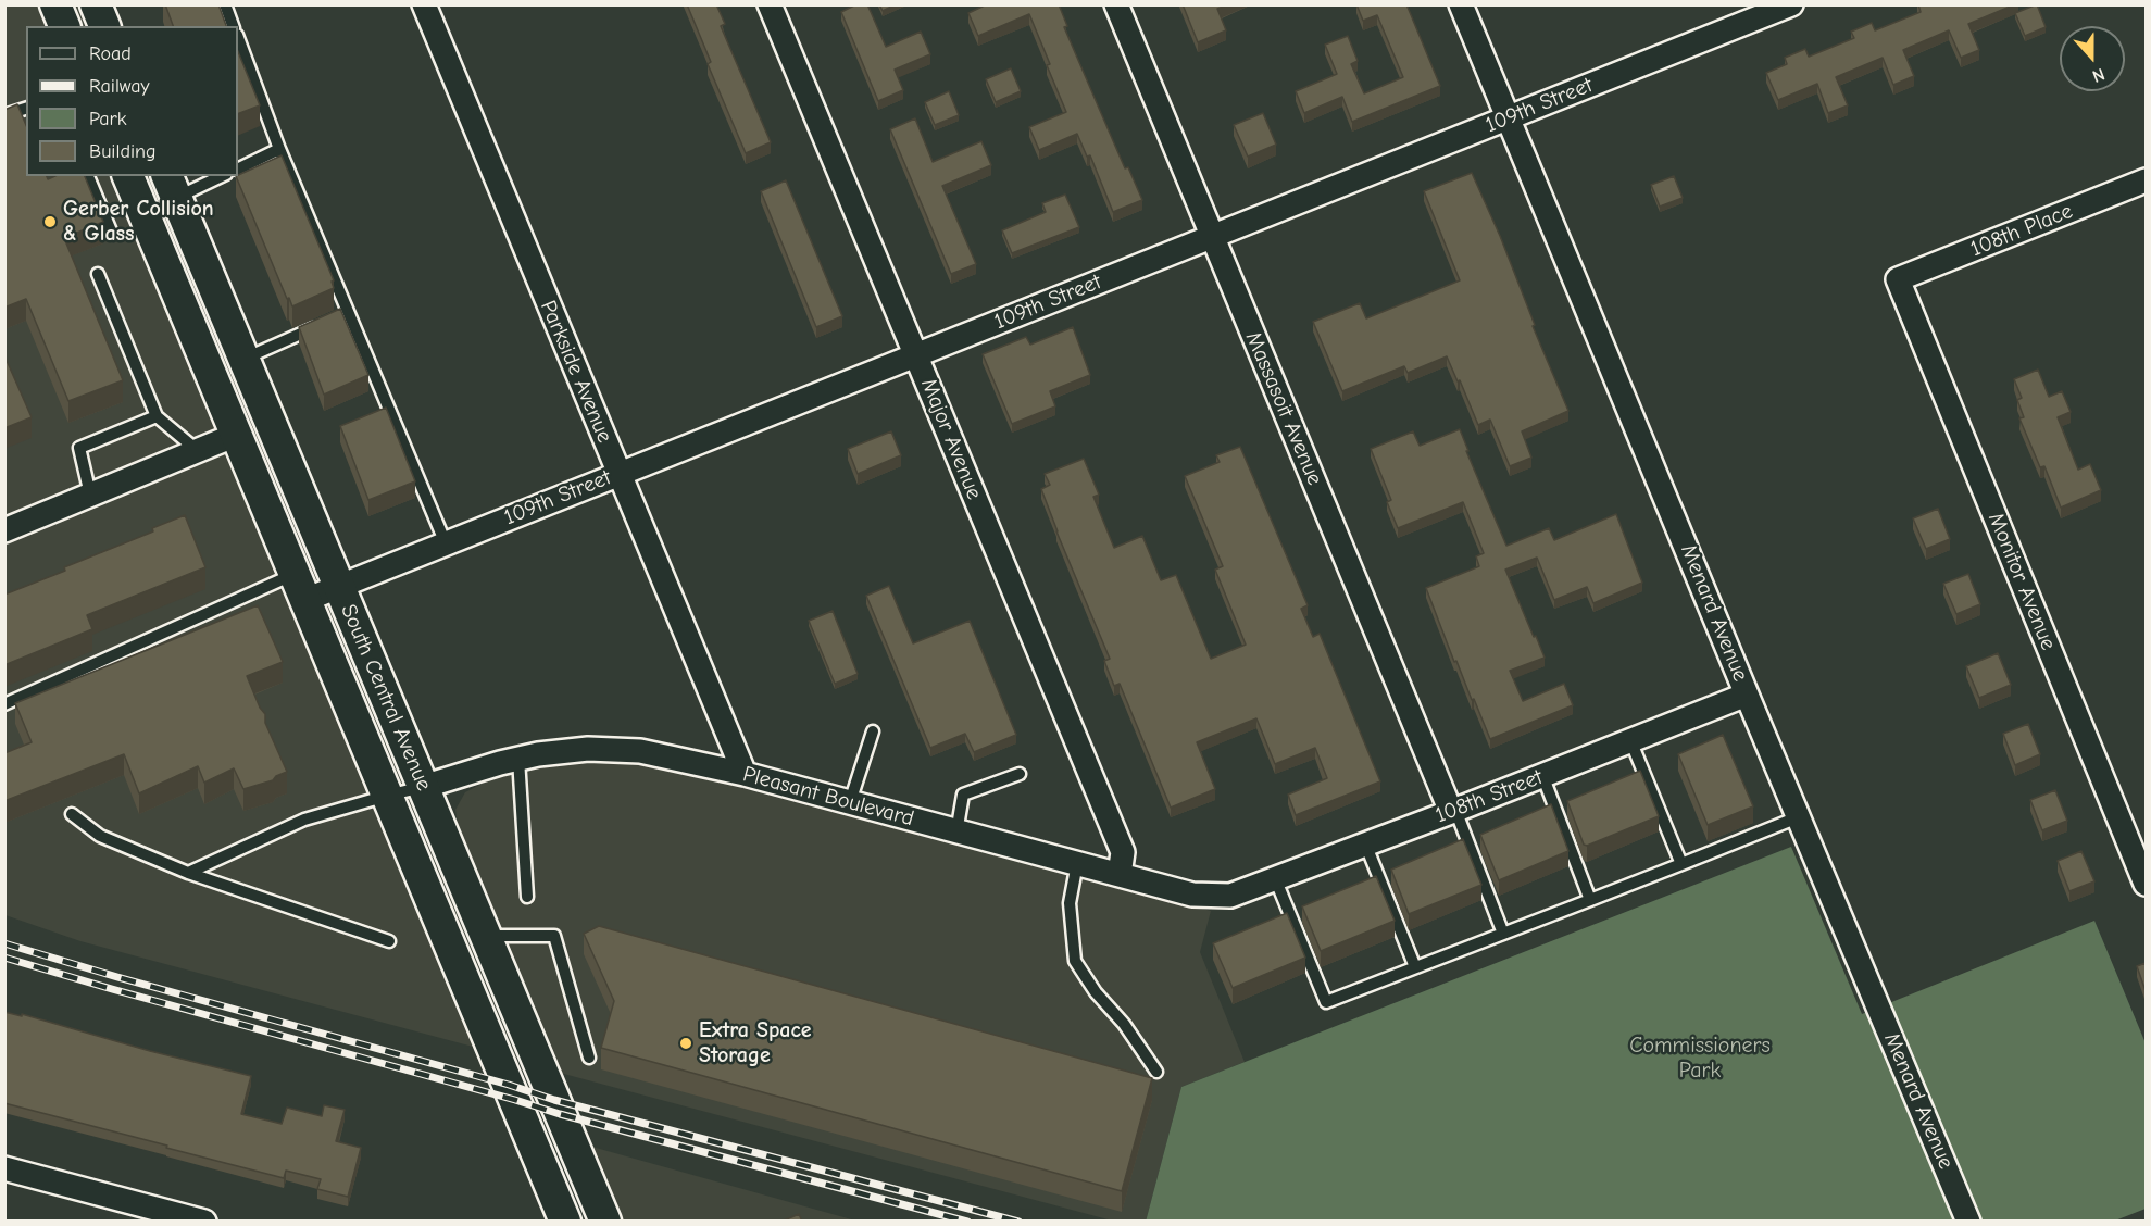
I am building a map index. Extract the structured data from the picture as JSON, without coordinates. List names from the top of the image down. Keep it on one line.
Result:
{"streets":{"street":["109th Street","108th Place","Parkside Avenue","Massasoit Avenue","Major Avenue","Monitor Avenue","Menard Avenue","South Central Avenue","Pleasant Boulevard","108th Street"]},"crossings":[["109th Street","Parkside Avenue"],["109th Street","Massasoit Avenue"],["109th Street","Major Avenue"],["109th Street","Menard Avenue"],["109th Street","South Central Avenue"],["108th Place","Monitor Avenue"],["Parkside Avenue","Pleasant Boulevard"],["Massasoit Avenue","108th Street"],["Major Avenue","Pleasant Boulevard"],["Menard Avenue","108th Street"],["South Central Avenue","Pleasant Boulevard"],["Pleasant Boulevard","108th Street"]],"parks":["Commissioners Park"],"places":["Gerber Collision & Glass","Extra Space Storage"],"legend":["Road","Railway","Park","Building"],"north":"bottom"}
